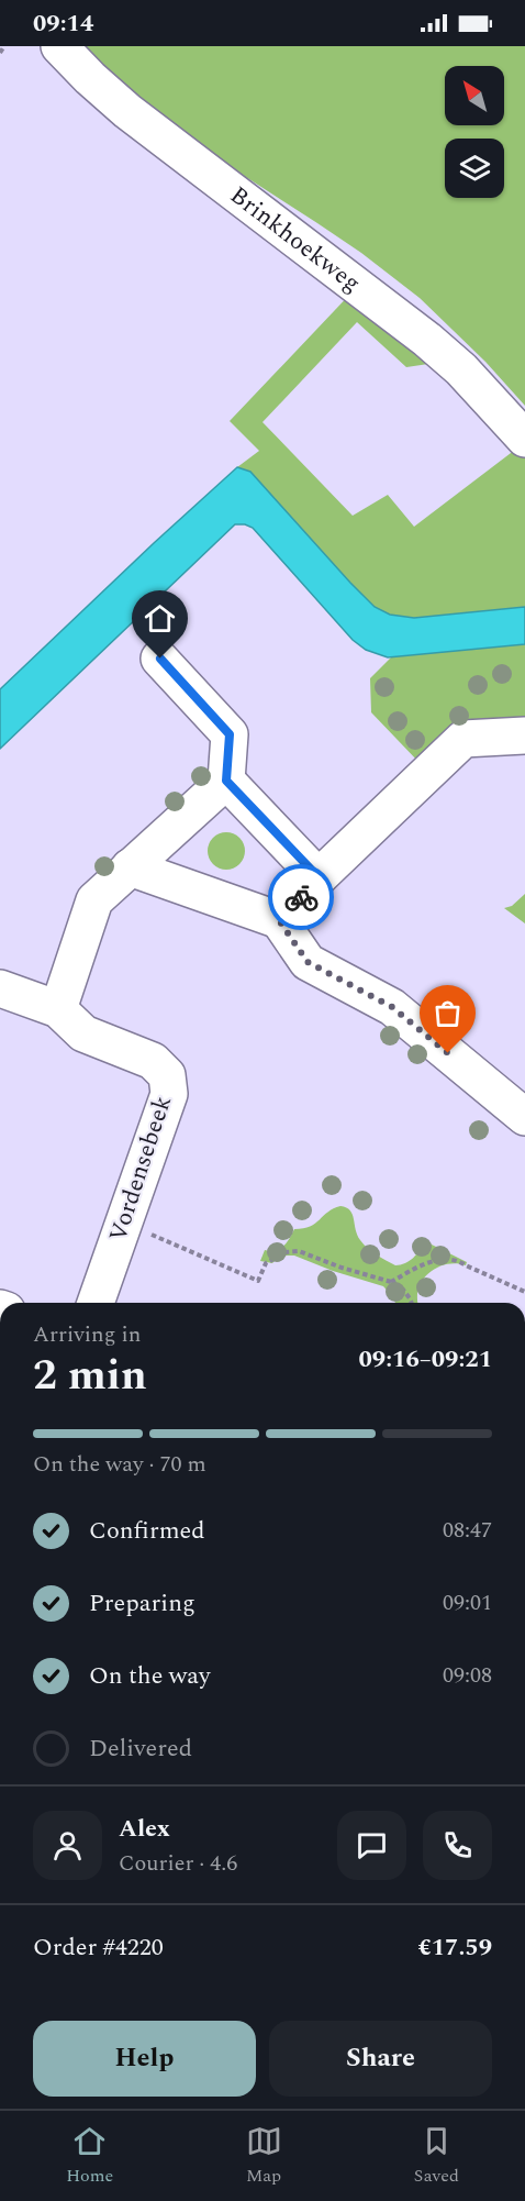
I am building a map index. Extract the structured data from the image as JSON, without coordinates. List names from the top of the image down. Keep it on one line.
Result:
{"streets":{"street":["Brinkhoekweg","Vordensebeek"]},"north":"top left","page":{"status":"09:14","heading":["2 min","Arriving in","09:16–09:21"],"panel":["Alex","Courier · 4.6","Order #4220","€17.59"],"bar":"On the way · 70 m","list":[["Confirmed","08:47"],["Preparing","09:01"],["On the way","09:08"],"Delivered"],"buttons":["Help","Share"],"tabs":["Home","Map","Saved"]}}
